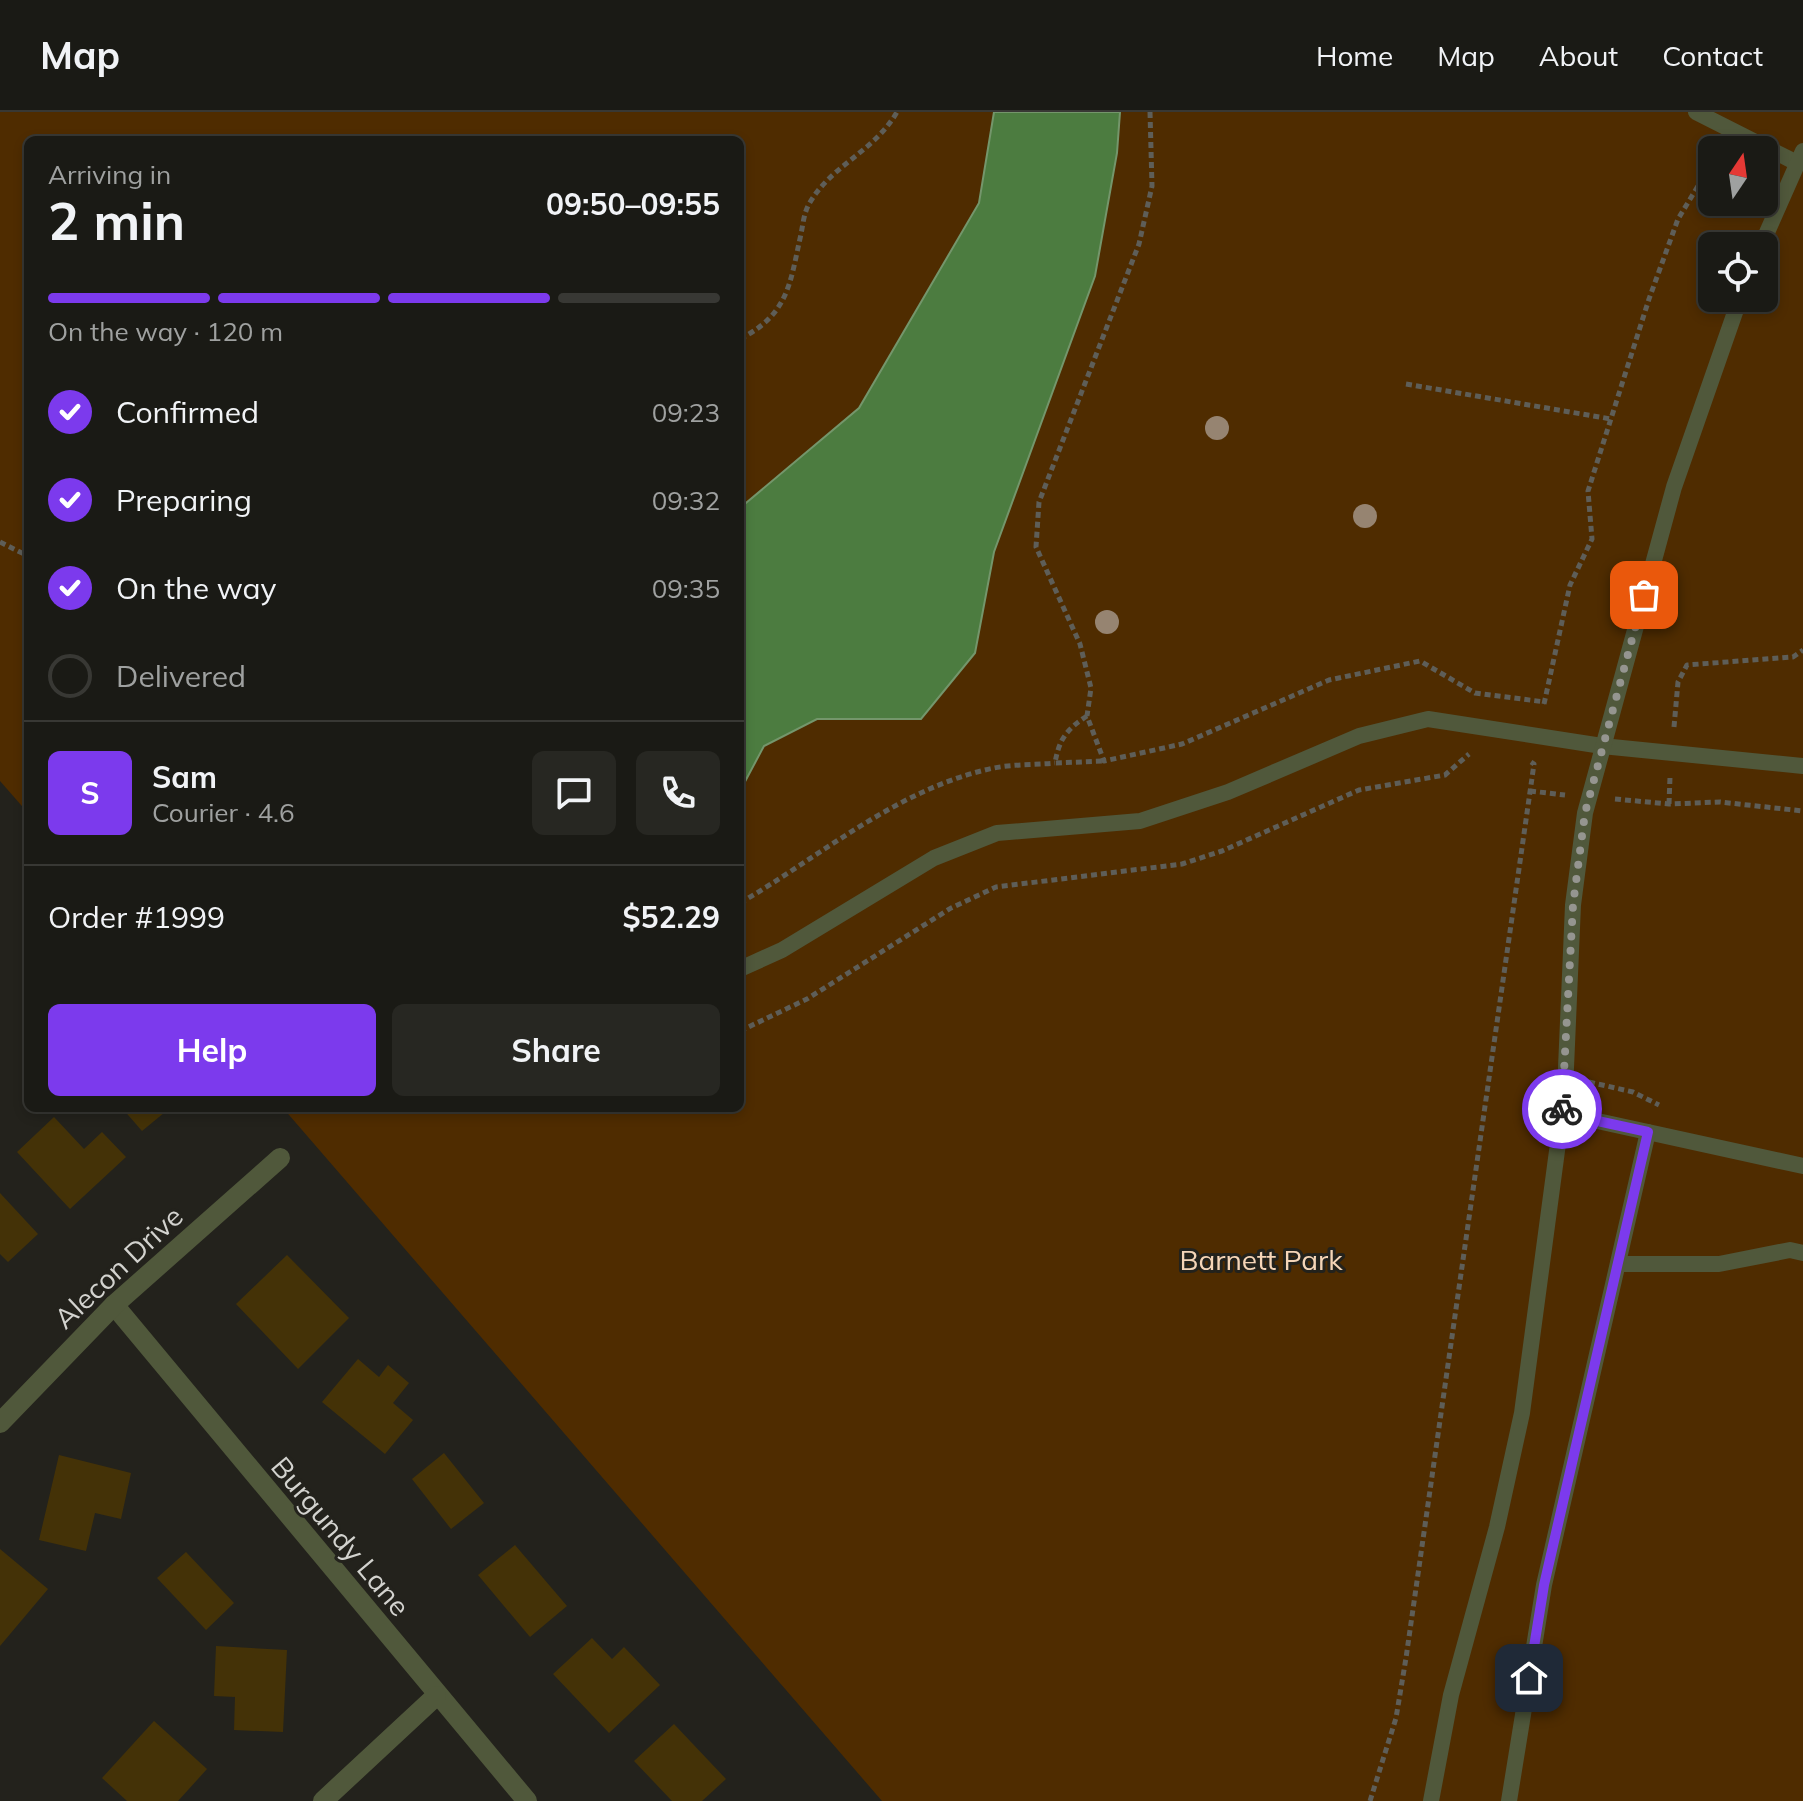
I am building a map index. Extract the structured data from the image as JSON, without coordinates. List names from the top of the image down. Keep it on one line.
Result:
{"streets":{"street":["Alecon Drive","Burgundy Lane"]},"crossings":[["Alecon Drive","Burgundy Lane"]],"parks":["Barnett Park"],"north":"top","page":{"header":"Map","nav":["Home","Map","About","Contact"],"heading":["2 min","Arriving in","09:50–09:55"],"panel":["Sam","Courier · 4.6","Order #1999","$52.29"],"bar":"On the way · 120 m","list":[["Confirmed","09:23"],["Preparing","09:32"],["On the way","09:35"],"Delivered"],"round":"S","buttons":["Help","Share"]}}
